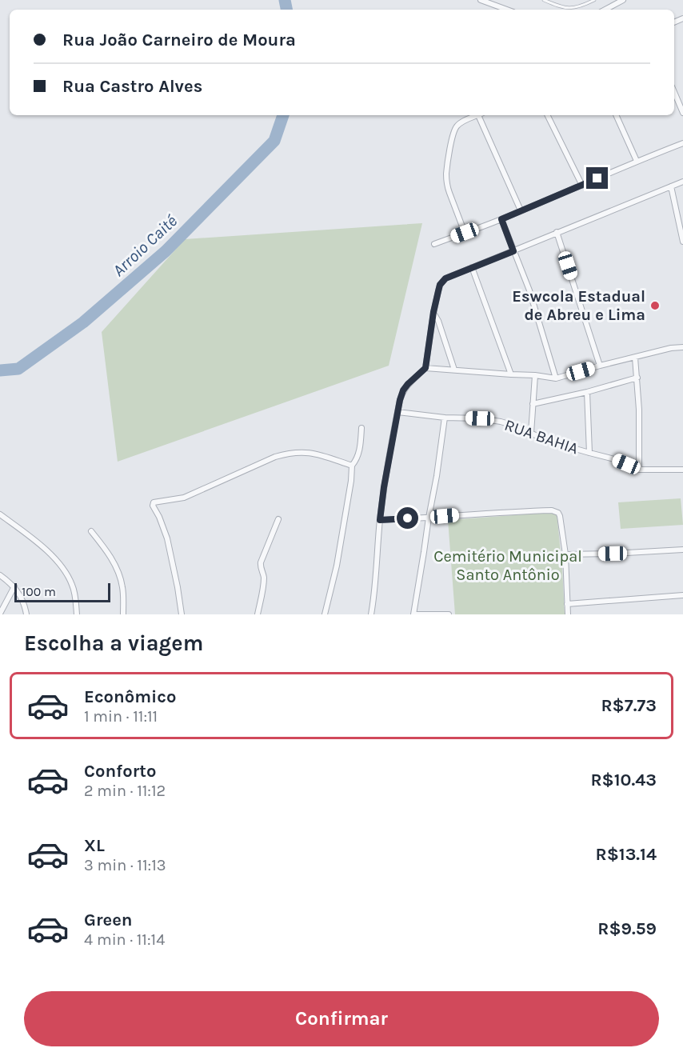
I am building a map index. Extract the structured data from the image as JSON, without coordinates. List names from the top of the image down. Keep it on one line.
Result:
{"streets":{"street":["RUA BAHIA"]},"water":["Arroio Caité"],"parks":["Cemitério Municipal Santo Antônio"],"places":["Eswcola Estadual de Abreu e Lima"],"scale_bar":"100 m","page":{"banner":["Rua João Carneiro de Moura","Rua Castro Alves"],"scale":"100 m","heading":"Escolha a viagem","list":[{"name":"Econômico","note":"1 min · 11:11","value":"R$7.73"},{"name":"Conforto","note":"2 min · 11:12","value":"R$10.43"},{"name":"XL","note":"3 min · 11:13","value":"R$13.14"},{"name":"Green","note":"4 min · 11:14","value":"R$9.59"}],"buttons":"Confirmar"}}
